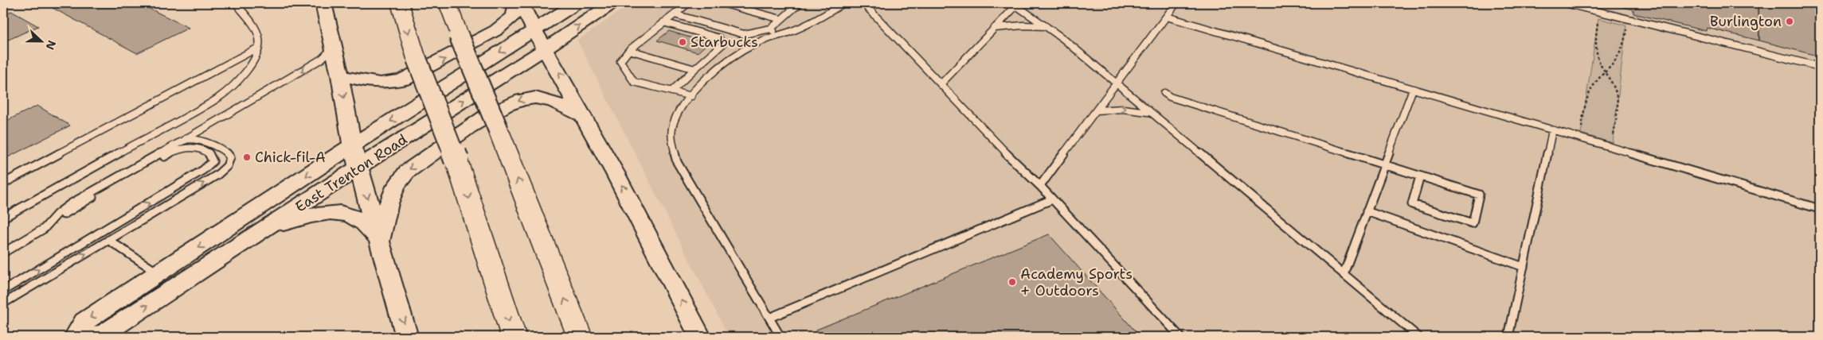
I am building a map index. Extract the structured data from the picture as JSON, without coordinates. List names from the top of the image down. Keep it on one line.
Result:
{"streets":{"main road":["East Trenton Road"]},"places":["Burlington","Starbucks","Chick-fil-A","Academy Sports + Outdoors"],"north":"right"}
